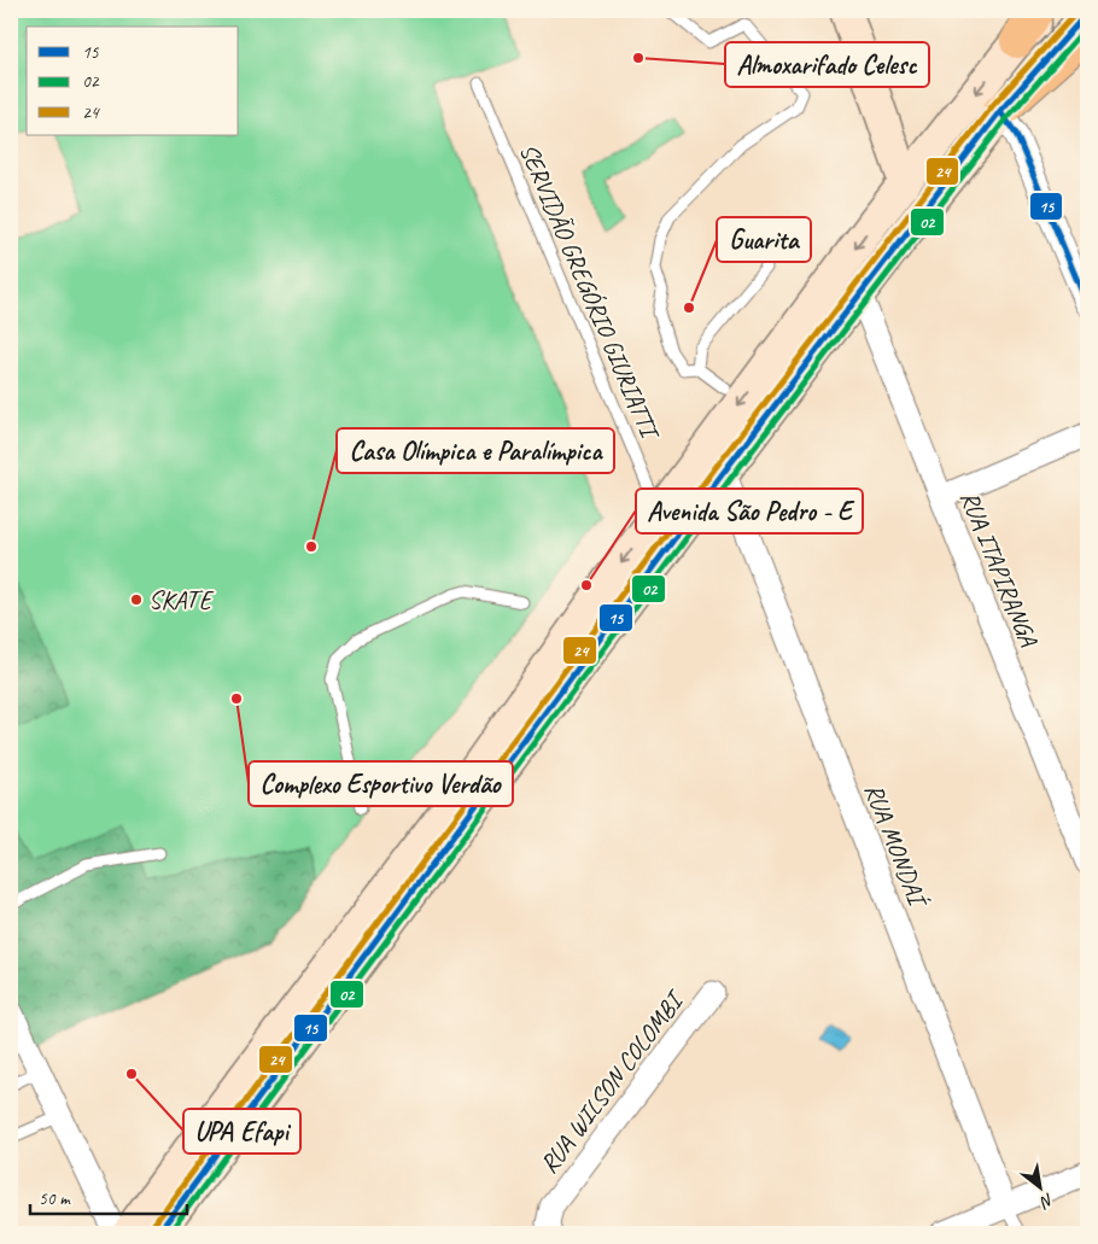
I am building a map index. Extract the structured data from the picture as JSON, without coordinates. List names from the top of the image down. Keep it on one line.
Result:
{"streets":{"street":["RUA ITAPIRANGA","RUA MONDAÍ","RUA WILSON COLOMBI"],"lane":["SERVIDÃO GREGÓRIO GIURIATTI"]},"places":["Almoxarifado Celesc","Guarita","Casa Olímpica e Paralímpica","Avenida São Pedro - E","SKATE","Complexo Esportivo Verdão","UPA Efapi"],"lines":["transit line 24","transit line 15","transit line 02"],"legend":["15","02","24"],"scale_bar":"50 m","north":"bottom right"}
